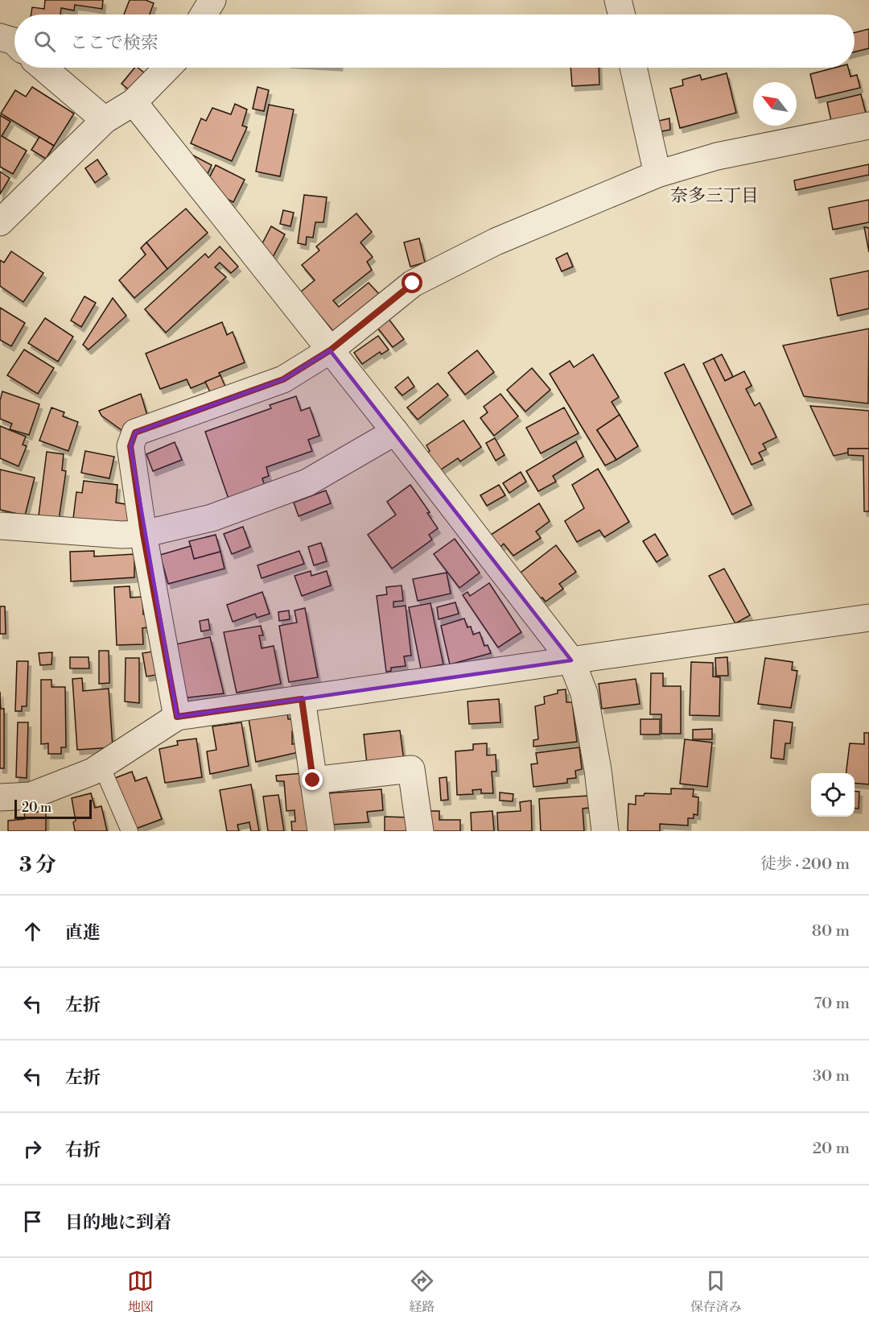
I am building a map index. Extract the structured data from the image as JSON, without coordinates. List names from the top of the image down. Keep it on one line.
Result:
{"districts":["奈多三丁目"],"scale_bar":"20 m","north":"top left","page":{"search":"ここで検索","scale":"20 m","heading":["3 分","徒歩 · 200 m"],"list":[["直進","80 m"],["左折","70 m"],["左折","30 m"],["右折","20 m"],"目的地に到着"],"nav":["地図","経路","保存済み"]}}
